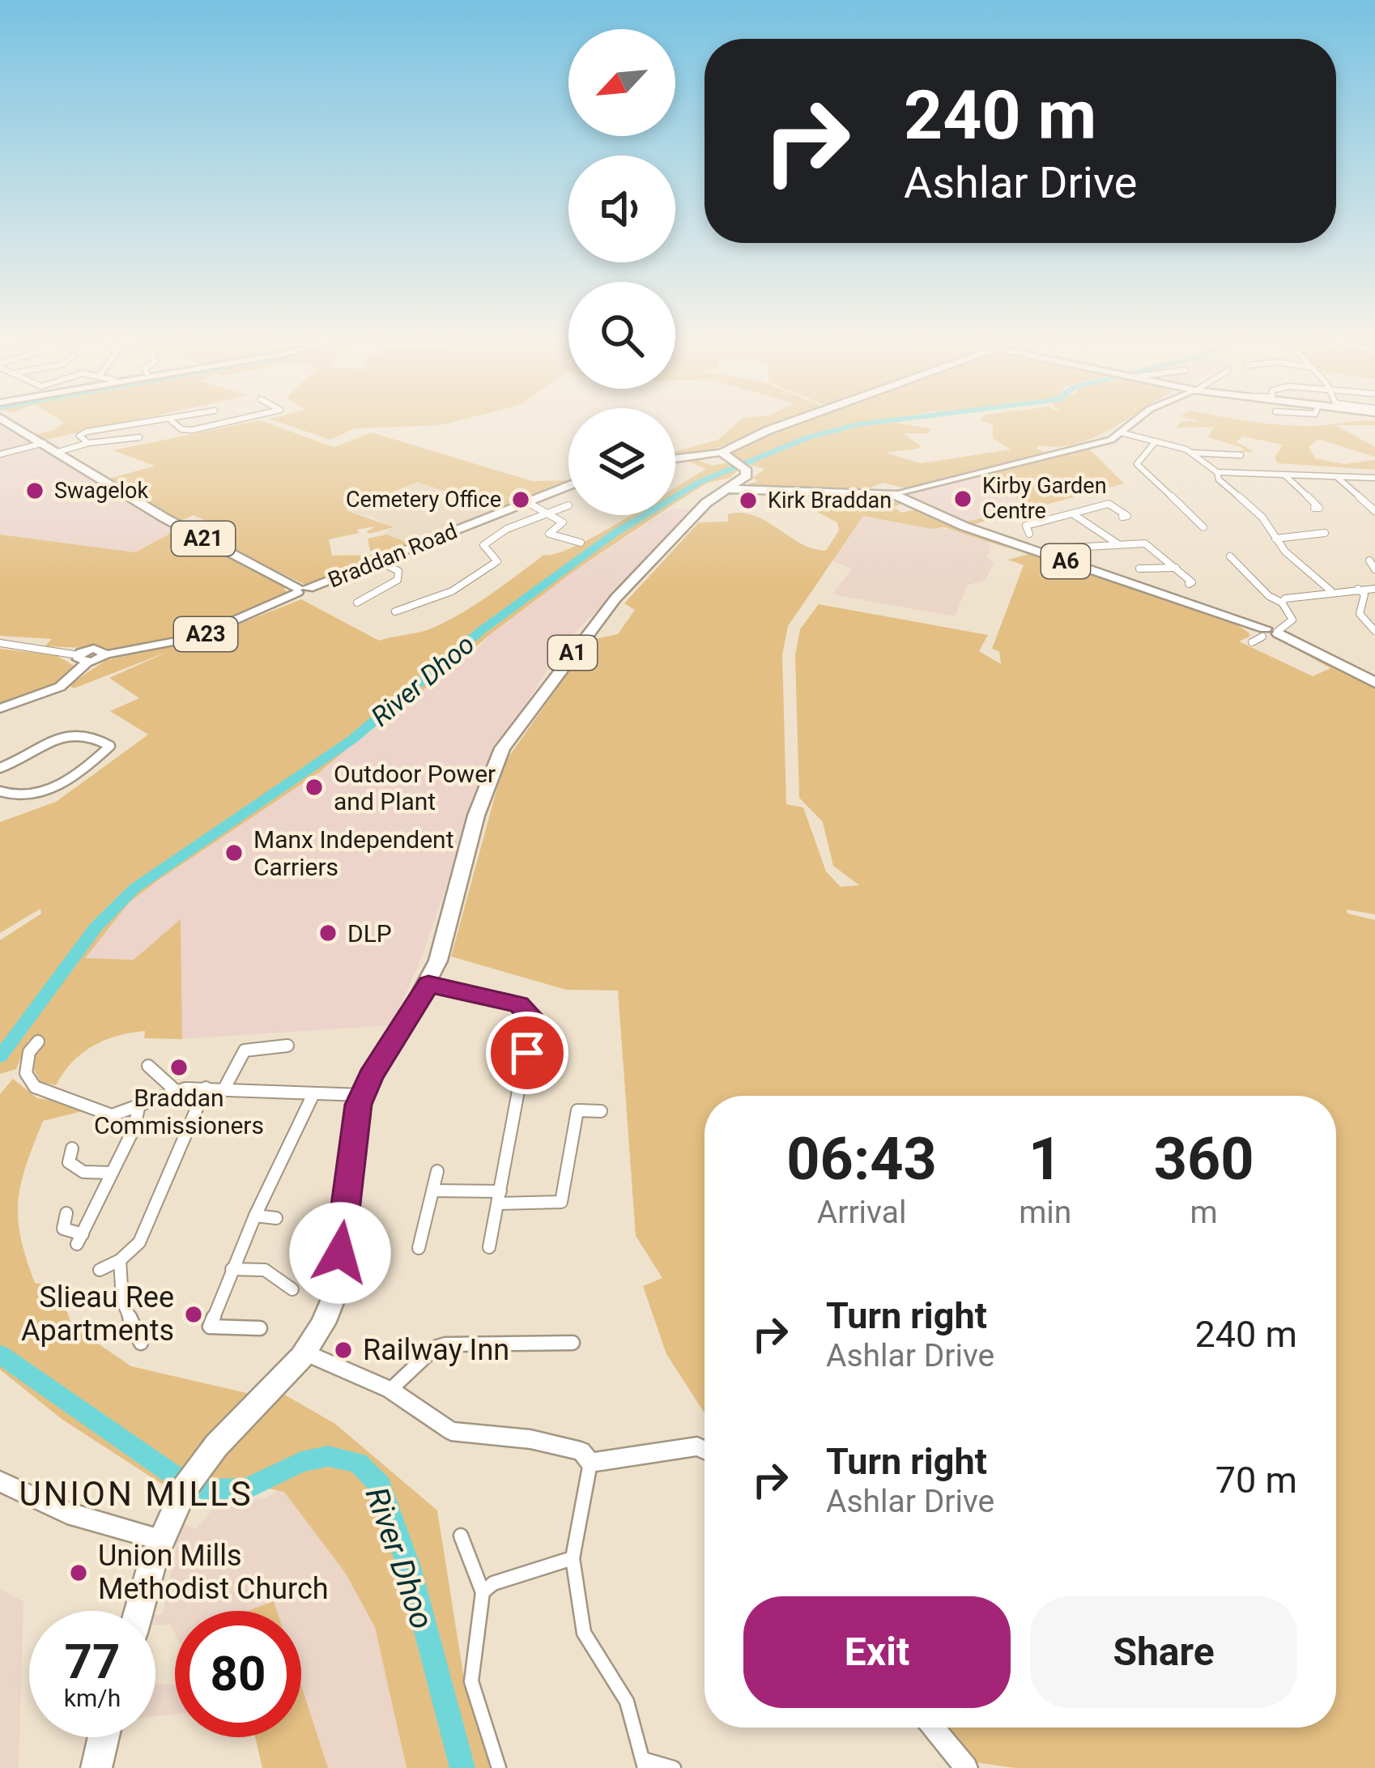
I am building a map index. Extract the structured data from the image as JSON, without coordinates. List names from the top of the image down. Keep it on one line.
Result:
{"streets":{"highway":["A21","Braddan Road","A6","A1"],"main road":["A23"]},"crossings":[["A21","Braddan Road"],["A6","A1"]],"districts":["UNION MILLS"],"water":["River Dhoo"],"places":["Swagelok","Kirby Garden Centre","Cemetery Office","Kirk Braddan","Outdoor Power and Plant","Manx Independent Carriers","DLP","Braddan Commissioners","Slieau Ree Apartments","Railway Inn","Union Mills Methodist Church"],"north":"bottom left","page":{"turn":["240 m","Ashlar Drive"],"eta":["06:43","Arrival","1","min","360","m"],"list":[{"name":"Turn right","note":"Ashlar Drive","value":"240 m"},{"name":"Turn right","note":"Ashlar Drive","value":"70 m"}],"buttons":["Exit","Share"],"speed":"77 km/h","limit":"80"}}
